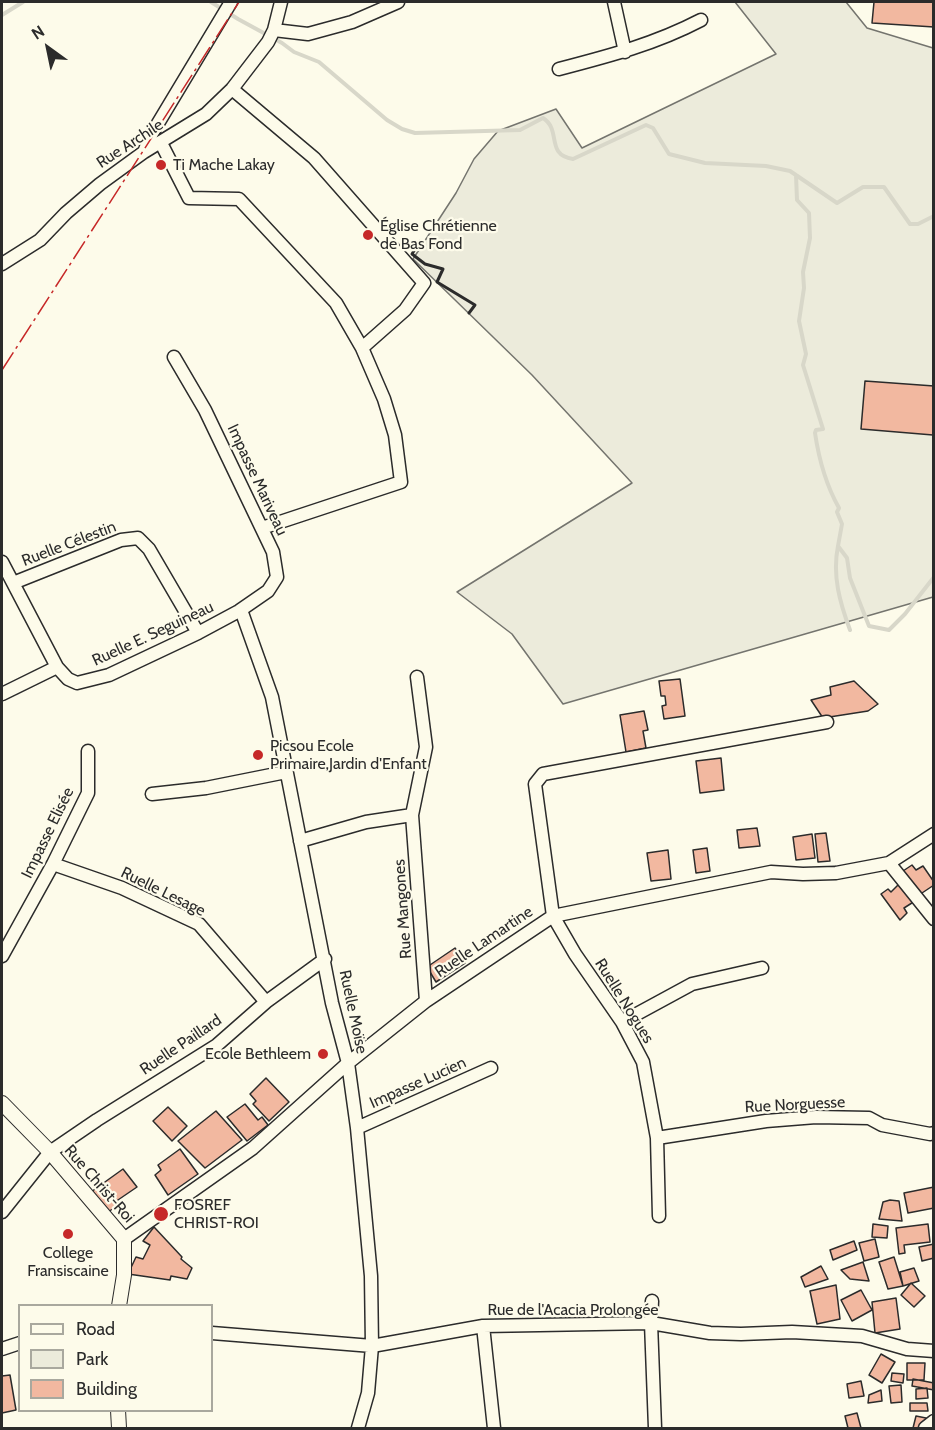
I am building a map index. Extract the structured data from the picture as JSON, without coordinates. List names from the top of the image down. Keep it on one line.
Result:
{"streets":{"street":["Rue Archile","Impasse Mariveau","Ruelle Célestin","Ruelle E. Seguineau","Impasse Elisée","Ruelle Lesage","Rue Mangones","Ruelle Lamartine","Ruelle Nogues","Ruelle Moïse","Ruelle Paillard","Impasse Lucien","Rue Norguesse","Rue Christ-Roi","Rue de l'Acacia Prolongée"]},"crossings":[["Impasse Mariveau","Ruelle E. Seguineau"],["Impasse Mariveau","Ruelle Moïse"],["Ruelle Célestin","Ruelle E. Seguineau"],["Ruelle E. Seguineau","Ruelle Moïse"],["Impasse Elisée","Ruelle Lesage"],["Ruelle Lesage","Ruelle Paillard"],["Rue Mangones","Ruelle Lamartine"],["Ruelle Lamartine","Ruelle Nogues"],["Ruelle Lamartine","Ruelle Moïse"],["Ruelle Lamartine","Rue Christ-Roi"],["Ruelle Nogues","Rue Norguesse"],["Ruelle Moïse","Ruelle Paillard"],["Ruelle Moïse","Impasse Lucien"],["Ruelle Moïse","Rue de l'Acacia Prolongée"],["Ruelle Paillard","Rue Christ-Roi"]],"places":["Ti Mache Lakay","Église Chrétienne de Bas Fond","Picsou Ecole Primaire,Jardin d'Enfant","Ecole Bethleem","FOSREF CHRIST-ROI","College Fransiscaine"],"legend":["Road","Park","Building"],"north":"top left"}
